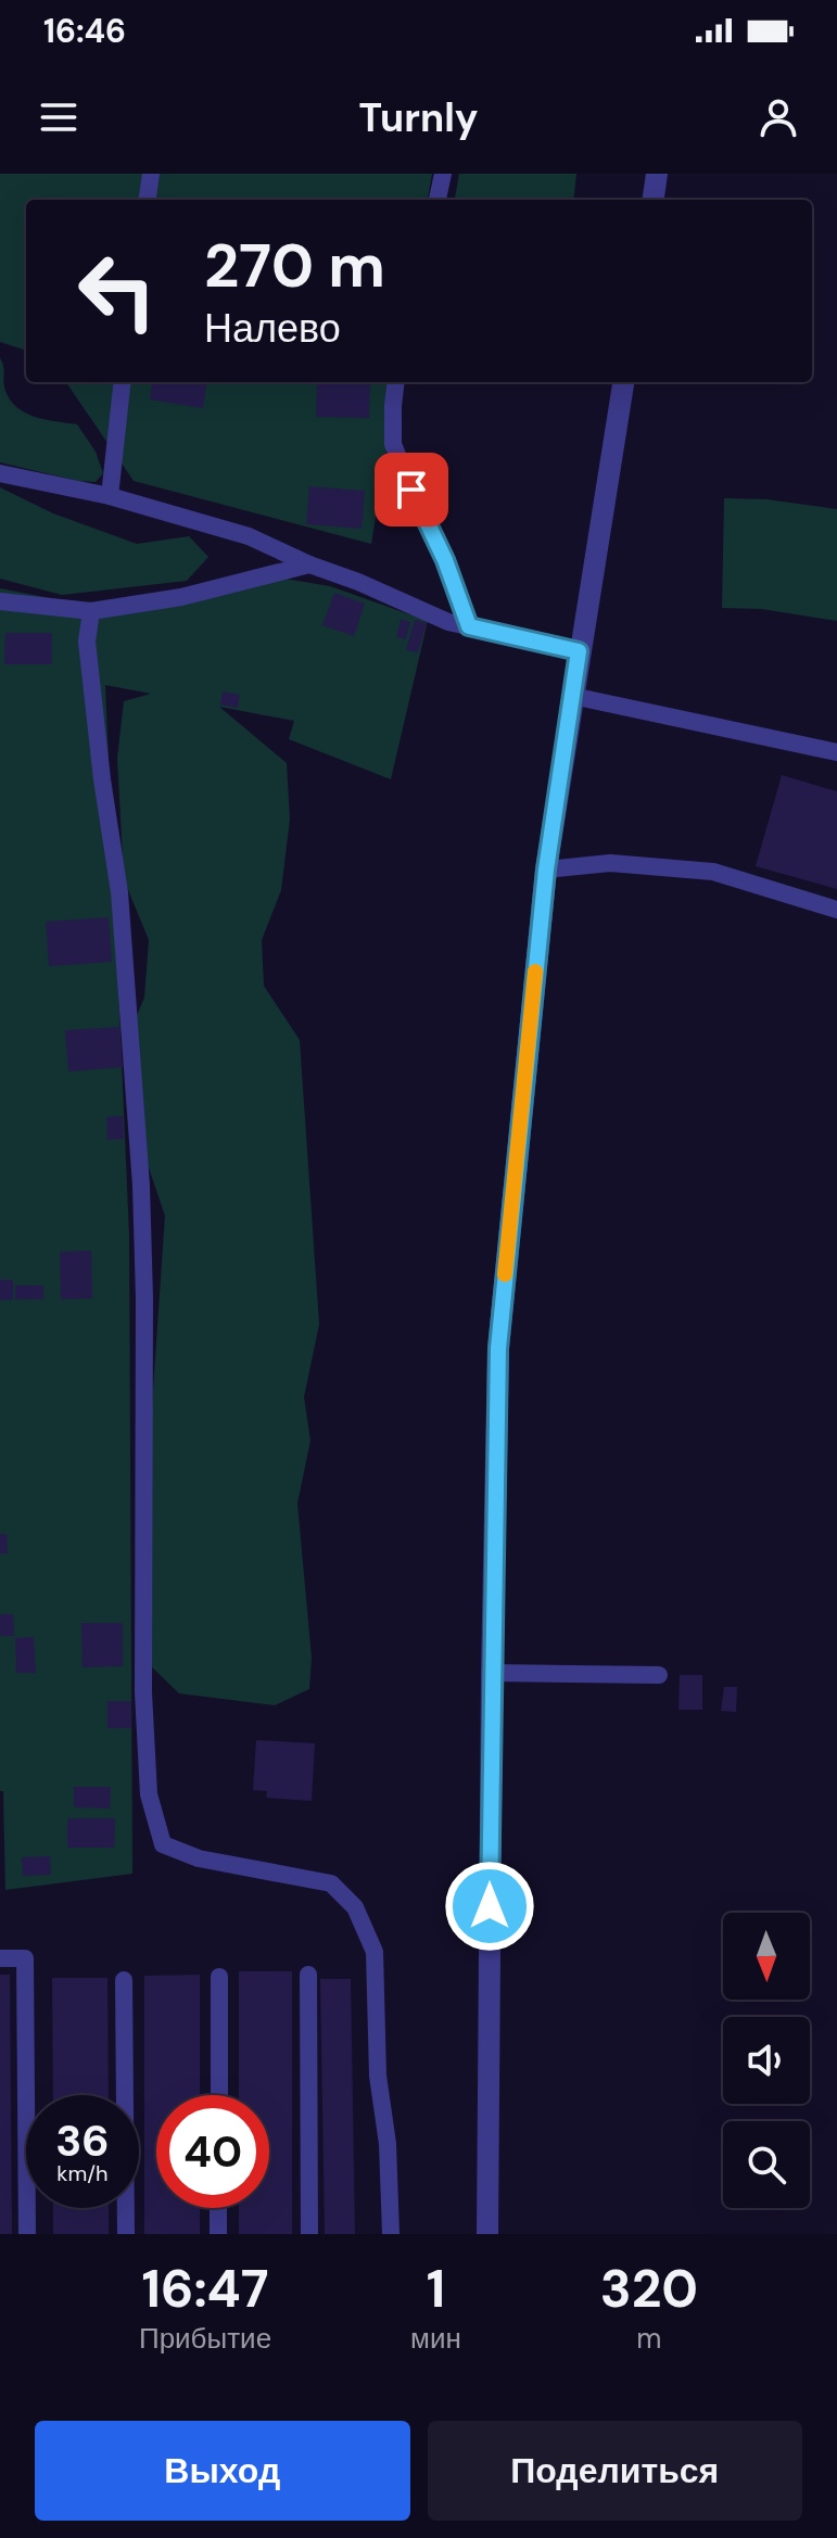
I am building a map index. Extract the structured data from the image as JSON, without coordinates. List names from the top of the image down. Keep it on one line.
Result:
{"north":"bottom","page":{"status":"16:46","header":"Turnly","turn":["270 m","Налево"],"speed":"36 km/h","limit":"40","eta":["16:47","Прибытие","1","мин","320","m"],"buttons":["Выход","Поделиться"]}}
